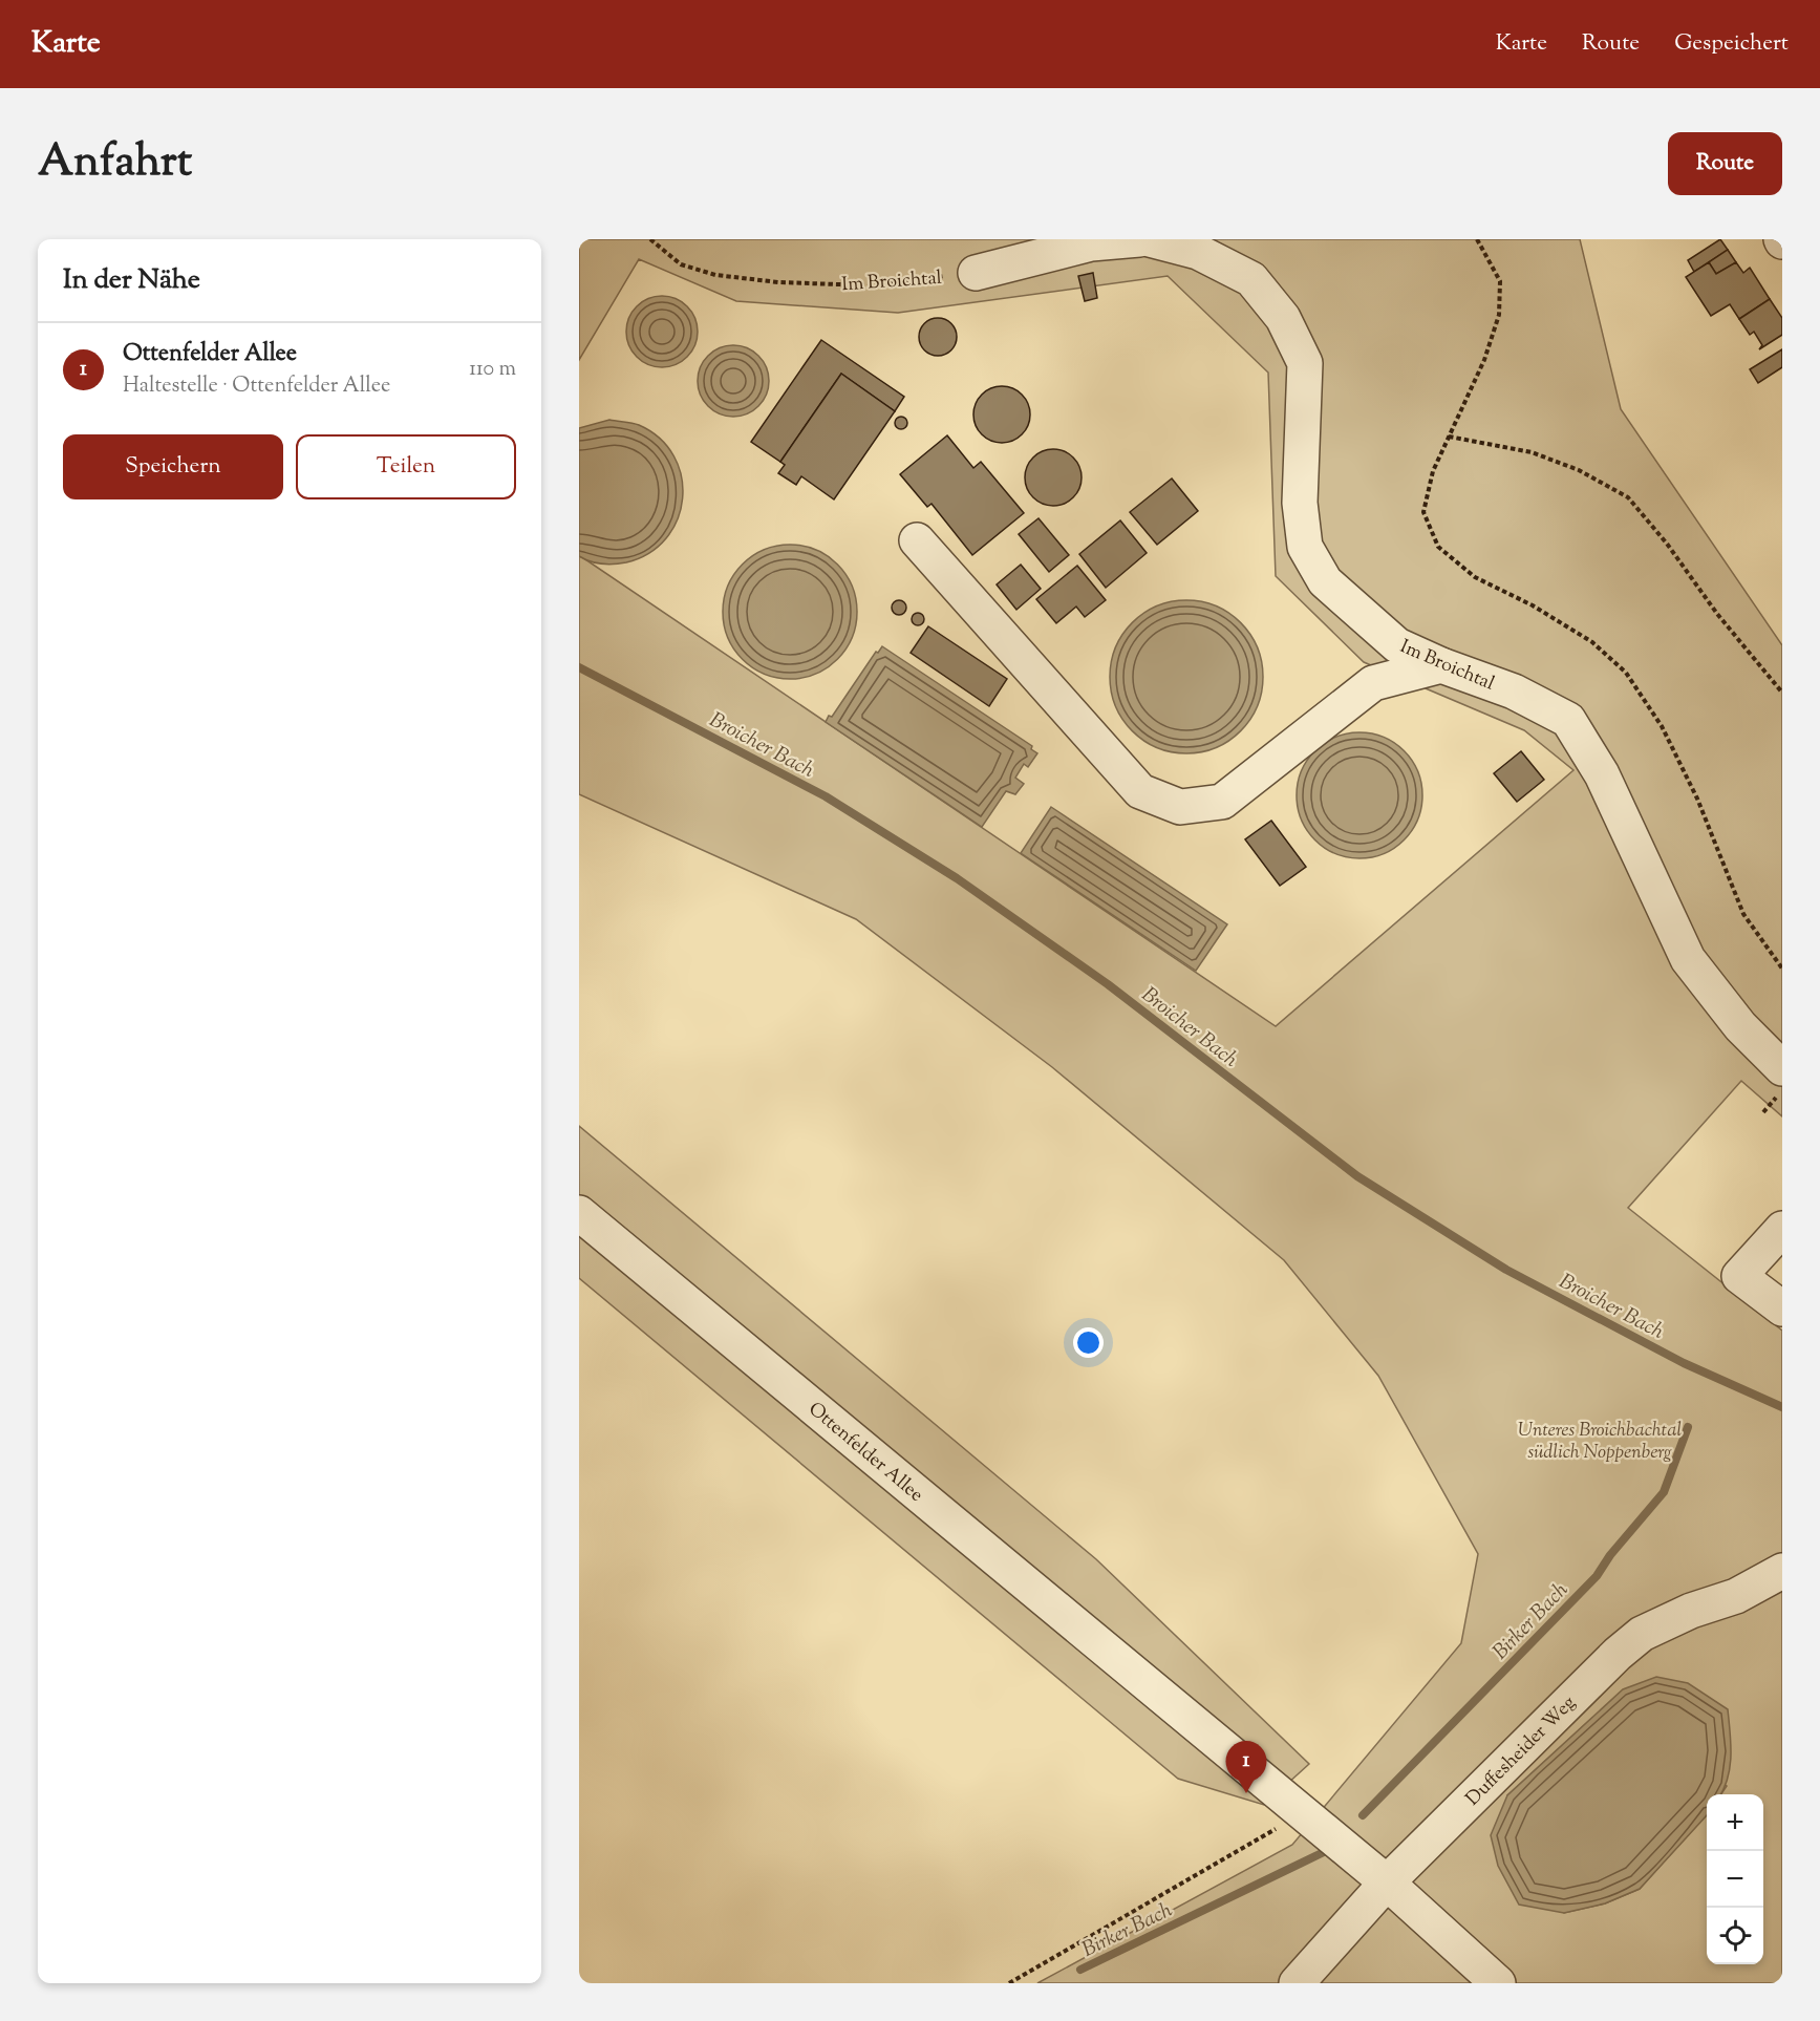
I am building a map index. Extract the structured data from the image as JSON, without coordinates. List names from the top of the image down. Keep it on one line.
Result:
{"streets":{"street":["Im Broichtal","Ottenfelder Allee","Duffesheider Weg"]},"crossings":[["Ottenfelder Allee","Duffesheider Weg"]],"water":["Broicher Bach","Birker Bach"],"parks":["Unteres Broichbachtal südlich Noppenberg"],"page":{"header":"Karte","nav":["Karte","Route","Gespeichert"],"title":"Anfahrt","buttons":["Route",["Speichern","Teilen"]],"heading":"In der Nähe","list":[{"mark":"1","name":"Ottenfelder Allee","note":"Haltestelle · Ottenfelder Allee","value":"110 m"}],"pins":"1","map_buttons":["+","−"]}}
